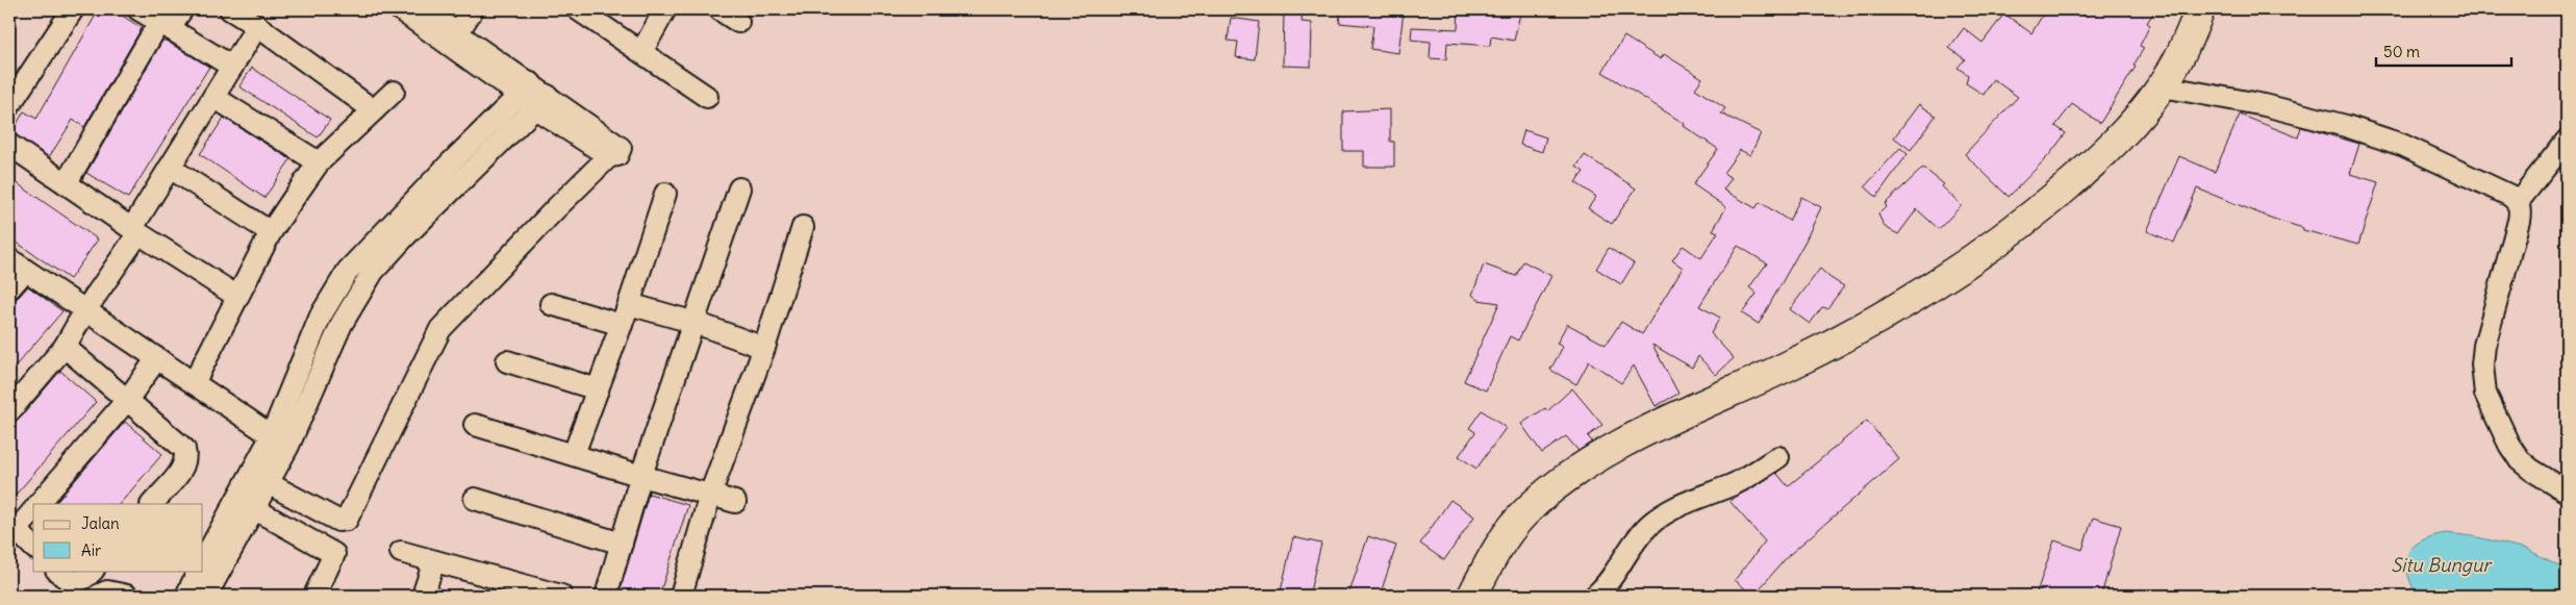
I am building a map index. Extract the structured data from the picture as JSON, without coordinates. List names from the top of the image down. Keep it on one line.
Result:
{"water":["Situ Bungur"],"legend":["Jalan","Air"],"scale_bar":"50 m"}
